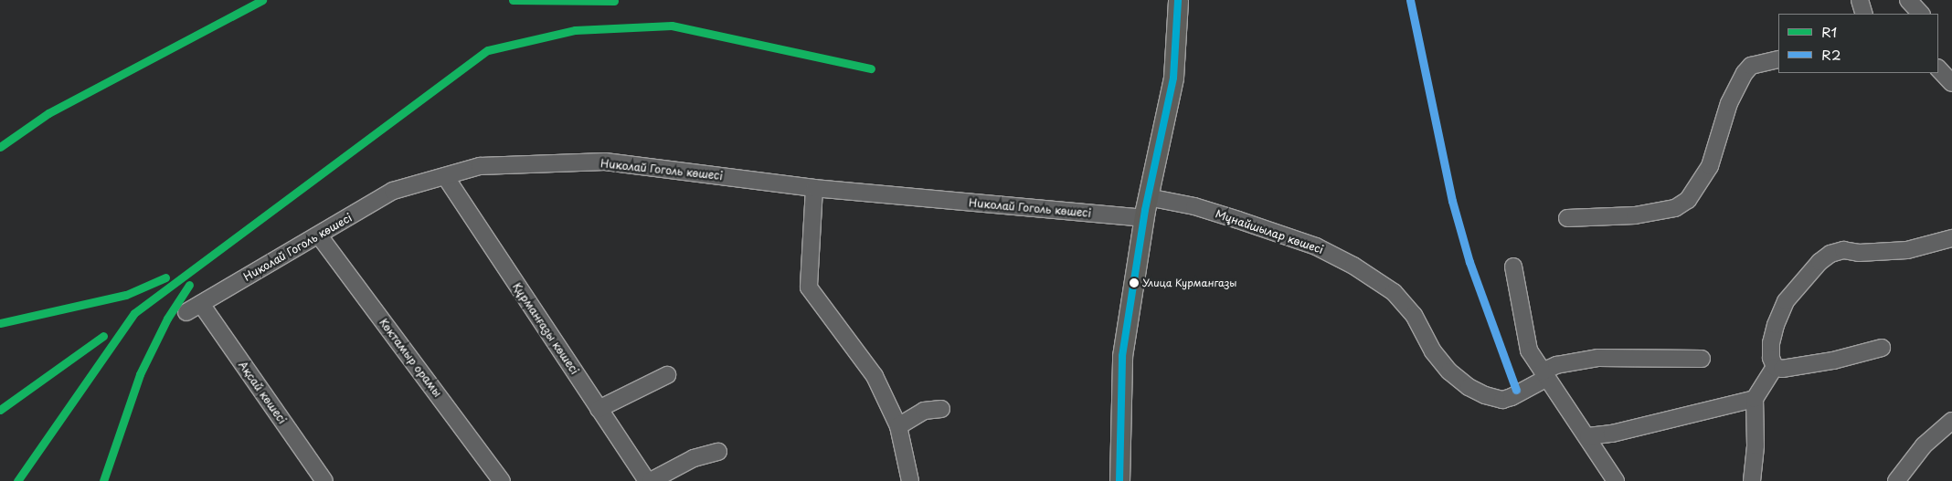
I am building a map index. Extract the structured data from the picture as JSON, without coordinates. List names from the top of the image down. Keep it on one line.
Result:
{"streets":{"street":["Николай Гоголь көшесі","Мұнайшылар көшесі","Құрманғазы көшесі","Көктамыр орамы","Ақсай көшесі"]},"crossings":[["Николай Гоголь көшесі","Мұнайшылар көшесі"],["Николай Гоголь көшесі","Құрманғазы көшесі"],["Николай Гоголь көшесі","Көктамыр орамы"],["Николай Гоголь көшесі","Ақсай көшесі"]],"places":["Улица Курмангазы"],"lines":["transit line R1","transit line R2"],"legend":["R1","R2"]}
